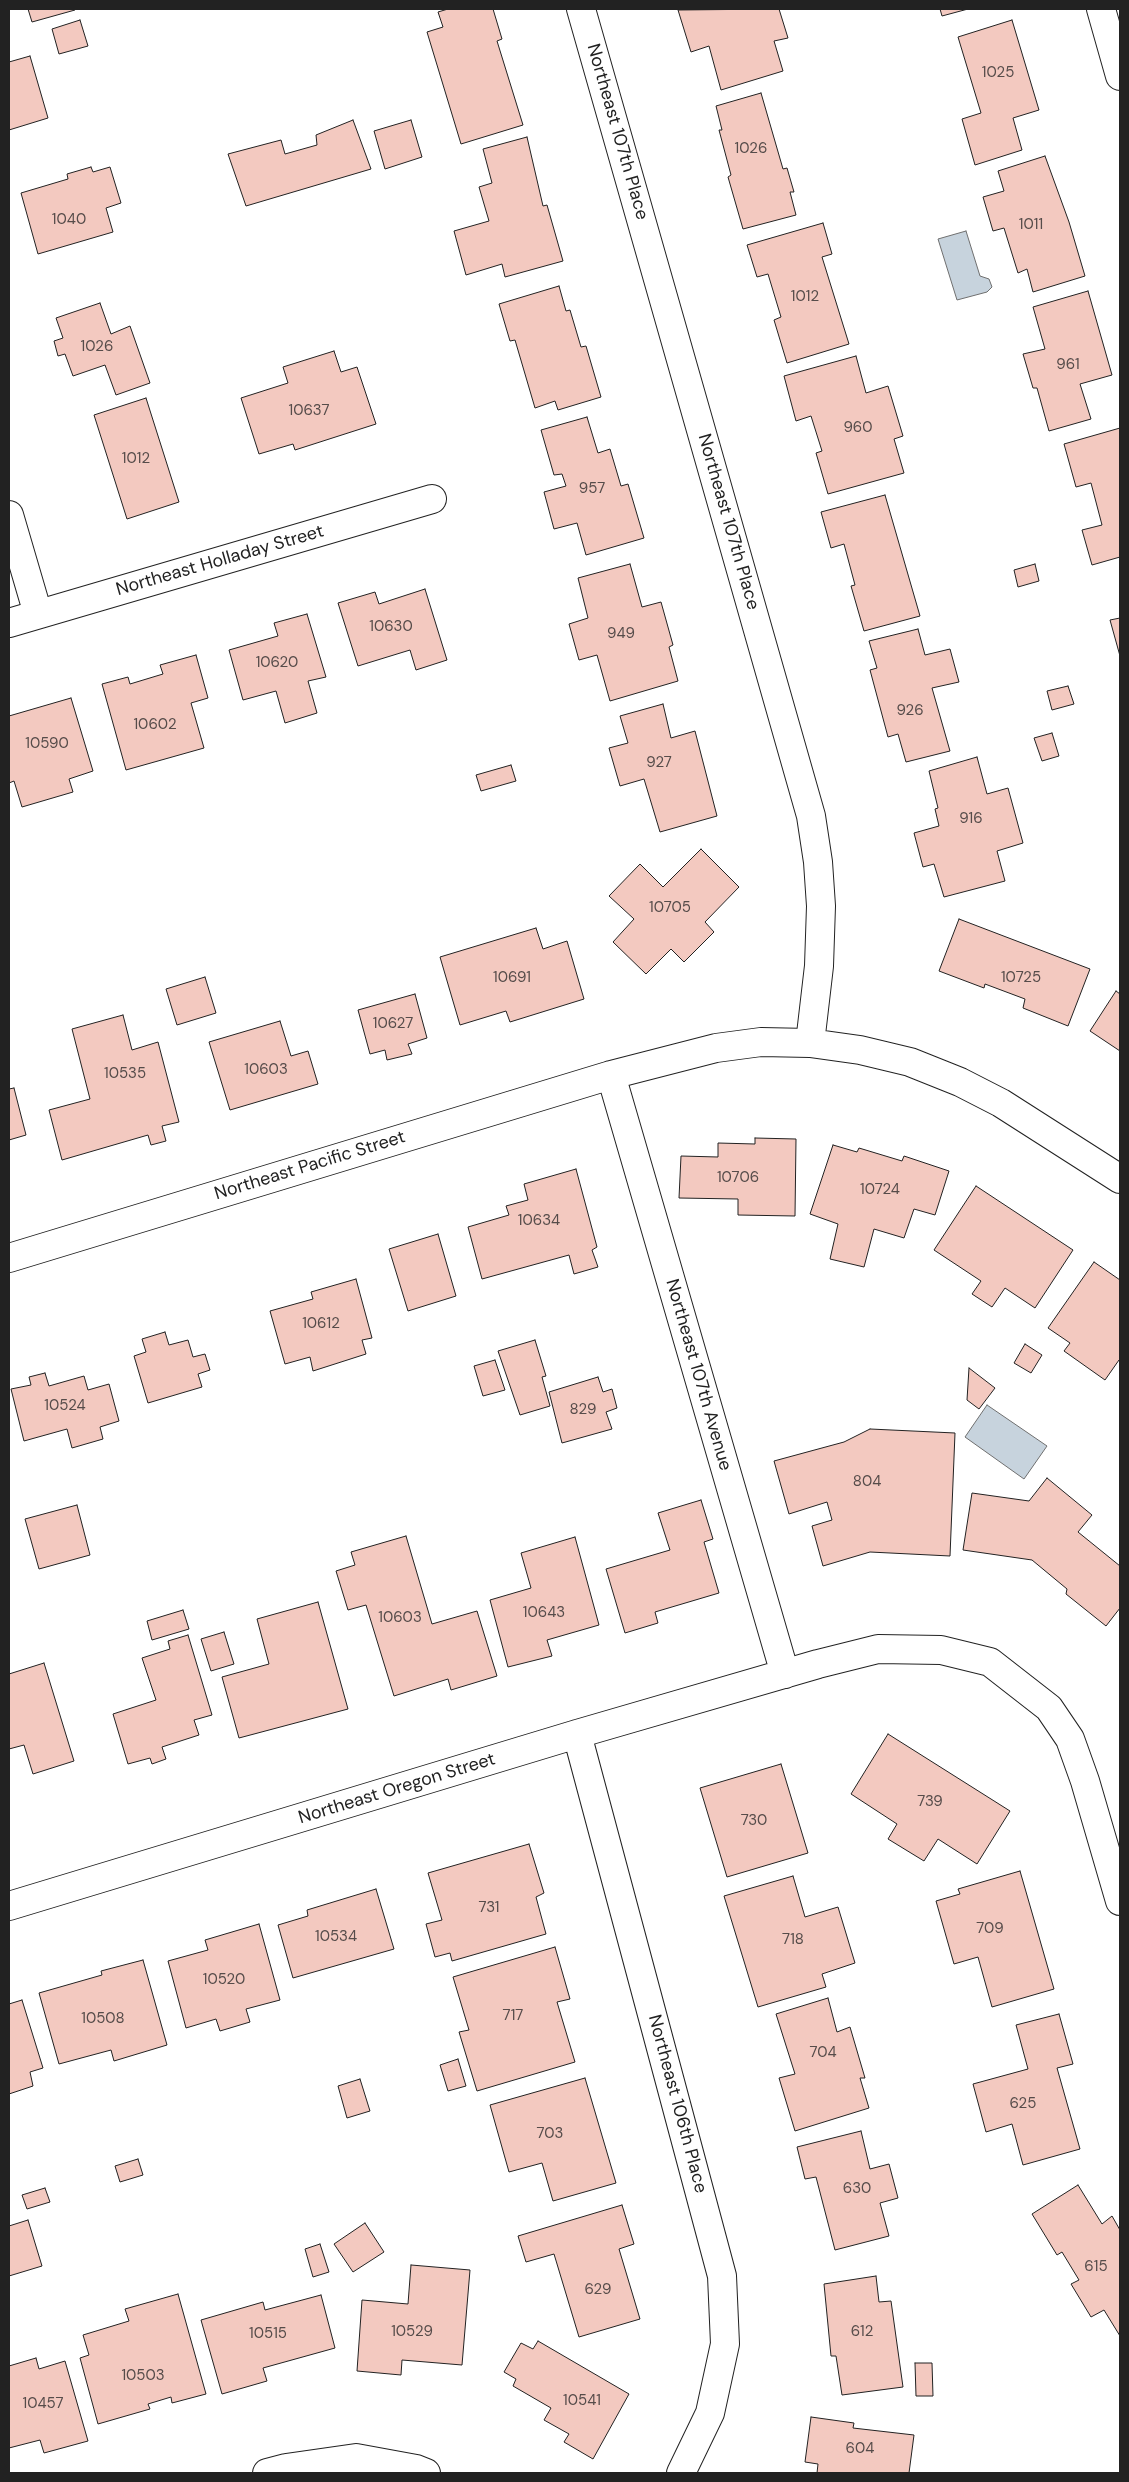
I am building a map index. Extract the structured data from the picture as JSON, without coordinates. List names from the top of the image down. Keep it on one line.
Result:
{"streets":{"street":["Northeast 107th Place","Northeast Holladay Street","Northeast Pacific Street","Northeast 107th Avenue","Northeast Oregon Street","Northeast 106th Place"]},"crossings":[["Northeast Pacific Street","Northeast 107th Avenue"],["Northeast 107th Avenue","Northeast Oregon Street"],["Northeast Oregon Street","Northeast 106th Place"]],"house_numbers":["1025","1026","1040","1011","1012","1026","961","10637","960","1012","957","10630","949","10620","926","10602","10590","927","916","10705","10691","10725","10627","10603","10535","10706","10724","10634","10612","10524","829","804","10643","10603","739","730","731","709","10534","718","10520","717","10508","704","625","703","630","615","629","10529","612","10515","10503","10541","10457","604"]}
